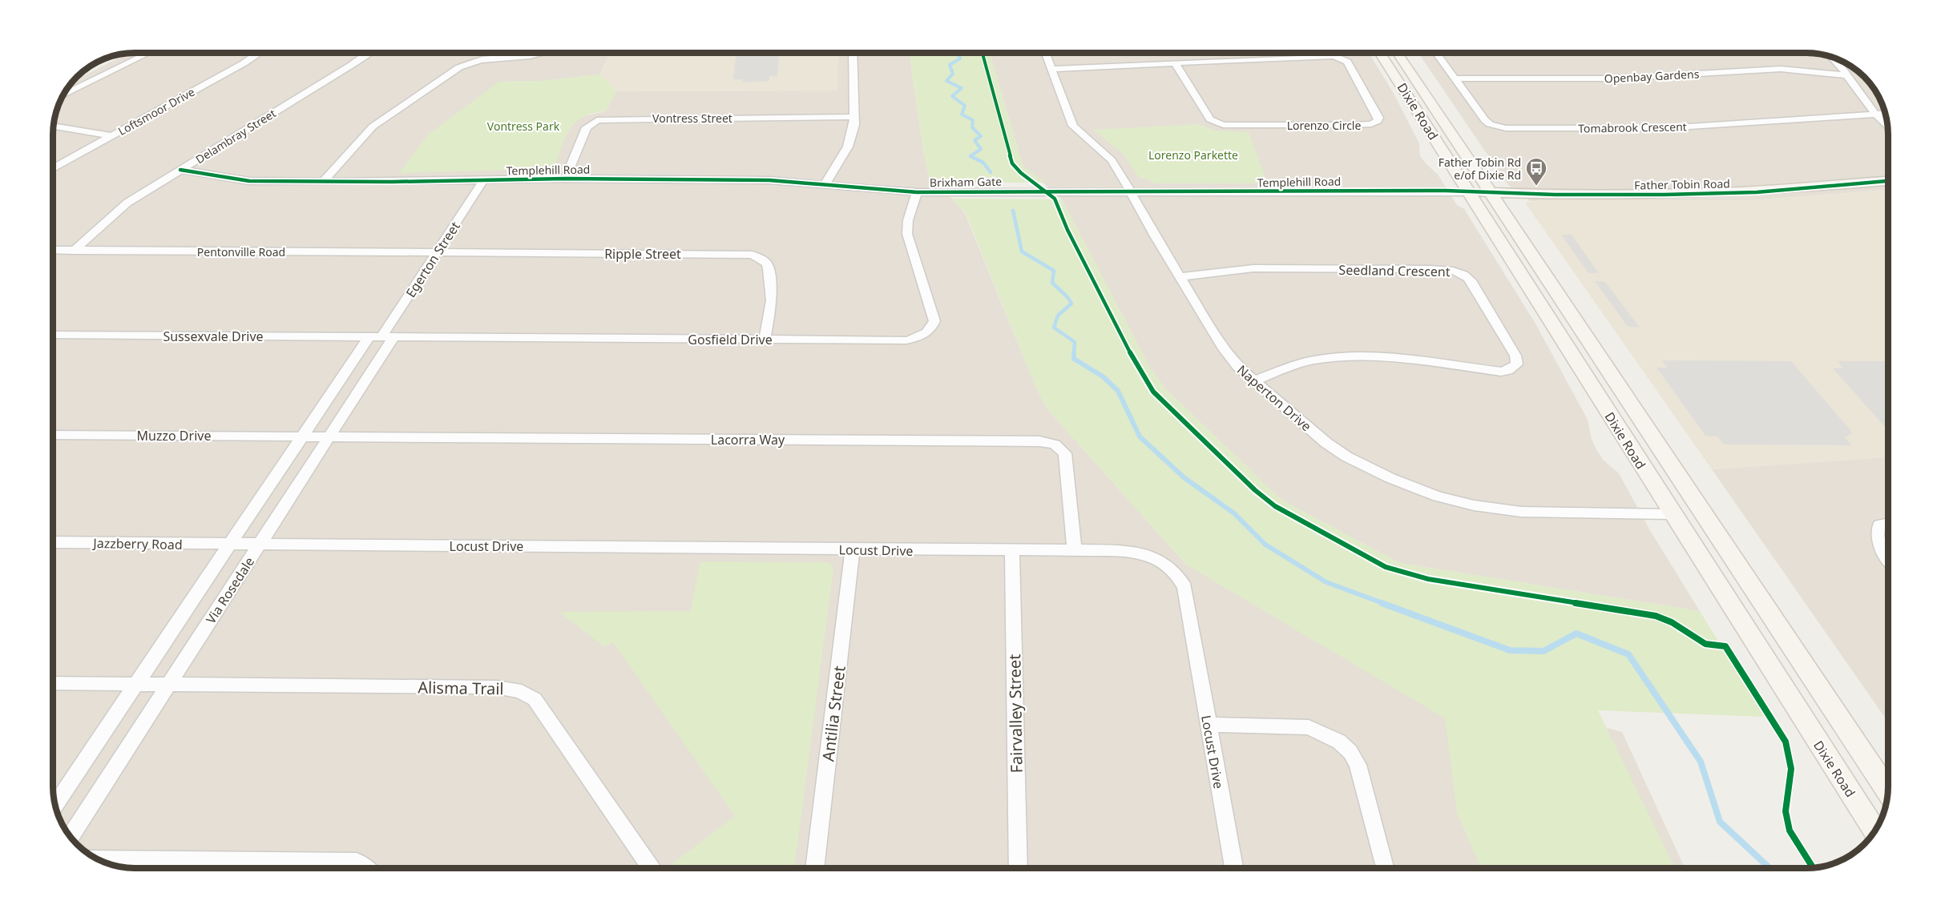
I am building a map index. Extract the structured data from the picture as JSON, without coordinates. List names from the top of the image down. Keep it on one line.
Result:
{"streets":{"main road":["Dixie Road","Father Tobin Road"],"street":["Openbay Gardens","Loftsmoor Drive","Vontress Street","Lorenzo Circle","Tomabrook Crescent","Delambray Street","Templehill Road","Brixham Gate","Pentonville Road","Ripple Street","Egerton Street","Seedland Crescent","Sussexvale Drive","Gosfield Drive","Naperton Drive","Muzzo Drive","Lacorra Way","Jazzberry Road","Locust Drive","Via Rosedale","Alisma Trail","Antilia Street","Fairvalley Street"]},"crossings":[["Openbay Gardens","Tomabrook Crescent"],["Dixie Road","Templehill Road"],["Dixie Road","Father Tobin Road"],["Dixie Road","Naperton Drive"],["Vontress Street","Templehill Road"],["Lorenzo Circle","Naperton Drive"],["Delambray Street","Templehill Road"],["Delambray Street","Pentonville Road"],["Templehill Road","Brixham Gate"],["Templehill Road","Father Tobin Road"],["Templehill Road","Egerton Street"],["Templehill Road","Gosfield Drive"],["Templehill Road","Naperton Drive"],["Brixham Gate","Gosfield Drive"],["Brixham Gate","Naperton Drive"],["Pentonville Road","Ripple Street"],["Pentonville Road","Egerton Street"],["Ripple Street","Egerton Street"],["Ripple Street","Gosfield Drive"],["Egerton Street","Sussexvale Drive"],["Egerton Street","Gosfield Drive"],["Egerton Street","Via Rosedale"],["Seedland Crescent","Naperton Drive"],["Sussexvale Drive","Gosfield Drive"],["Sussexvale Drive","Via Rosedale"],["Gosfield Drive","Via Rosedale"],["Muzzo Drive","Lacorra Way"],["Muzzo Drive","Via Rosedale"],["Lacorra Way","Locust Drive"],["Lacorra Way","Via Rosedale"],["Jazzberry Road","Locust Drive"],["Jazzberry Road","Via Rosedale"],["Locust Drive","Via Rosedale"],["Locust Drive","Antilia Street"],["Locust Drive","Fairvalley Street"],["Via Rosedale","Alisma Trail"]],"parks":["Vontress Park","Lorenzo Parkette"],"places":{"bus stop":["Father Tobin Rd e/of Dixie Rd"]}}
